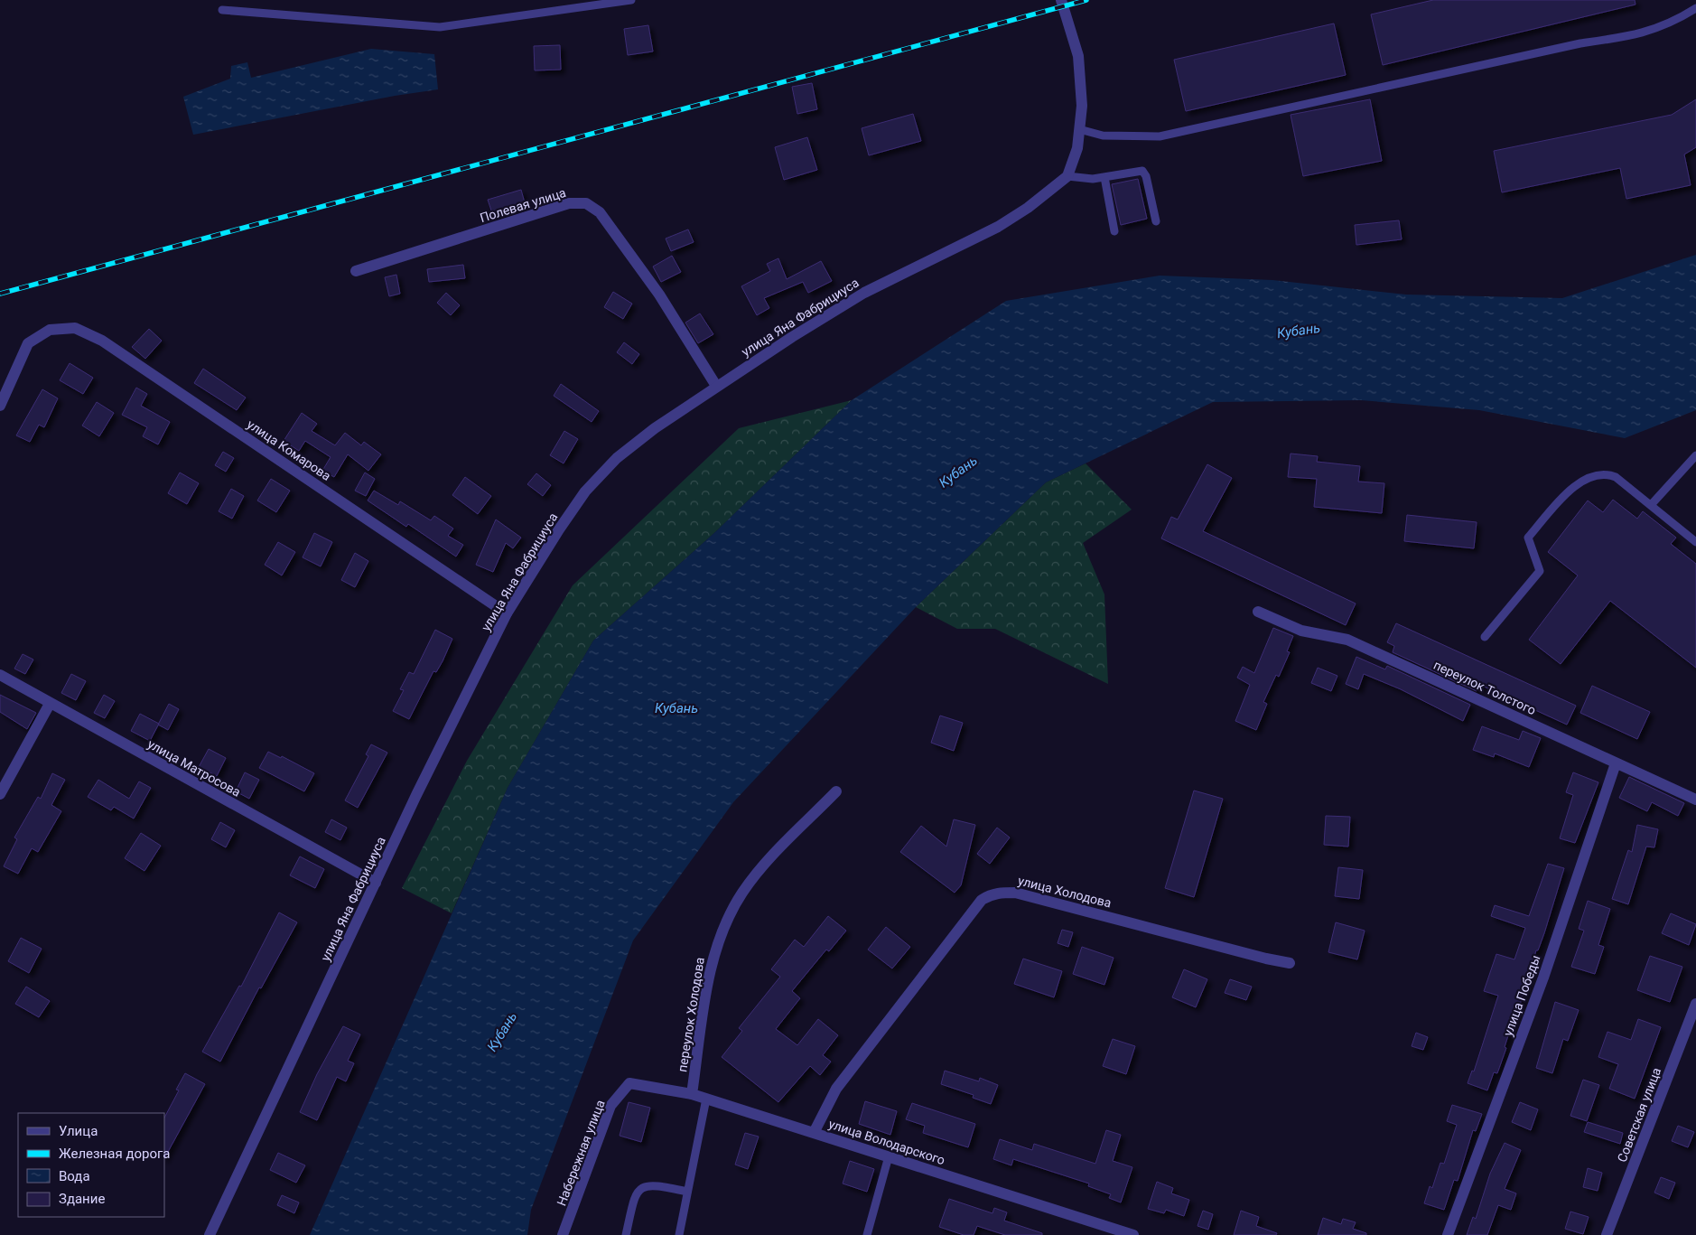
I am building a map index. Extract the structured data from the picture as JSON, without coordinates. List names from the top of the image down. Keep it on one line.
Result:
{"streets":{"street":["Полевая улица","улица Яна Фабрициуса","улица Комарова","переулок Толстого","улица Матросова","улица Холодова","улица Победы","переулок Холодова","Советская улица","улица Володарского","Набережная улица"]},"crossings":[["Полевая улица","улица Яна Фабрициуса"],["улица Яна Фабрициуса","улица Комарова"],["улица Яна Фабрициуса","улица Матросова"],["переулок Толстого","улица Победы"],["улица Холодова","улица Володарского"],["переулок Холодова","улица Володарского"],["улица Володарского","Набережная улица"]],"water":["Кубань"],"legend":["Улица","Железная дорога","Вода","Здание"]}
